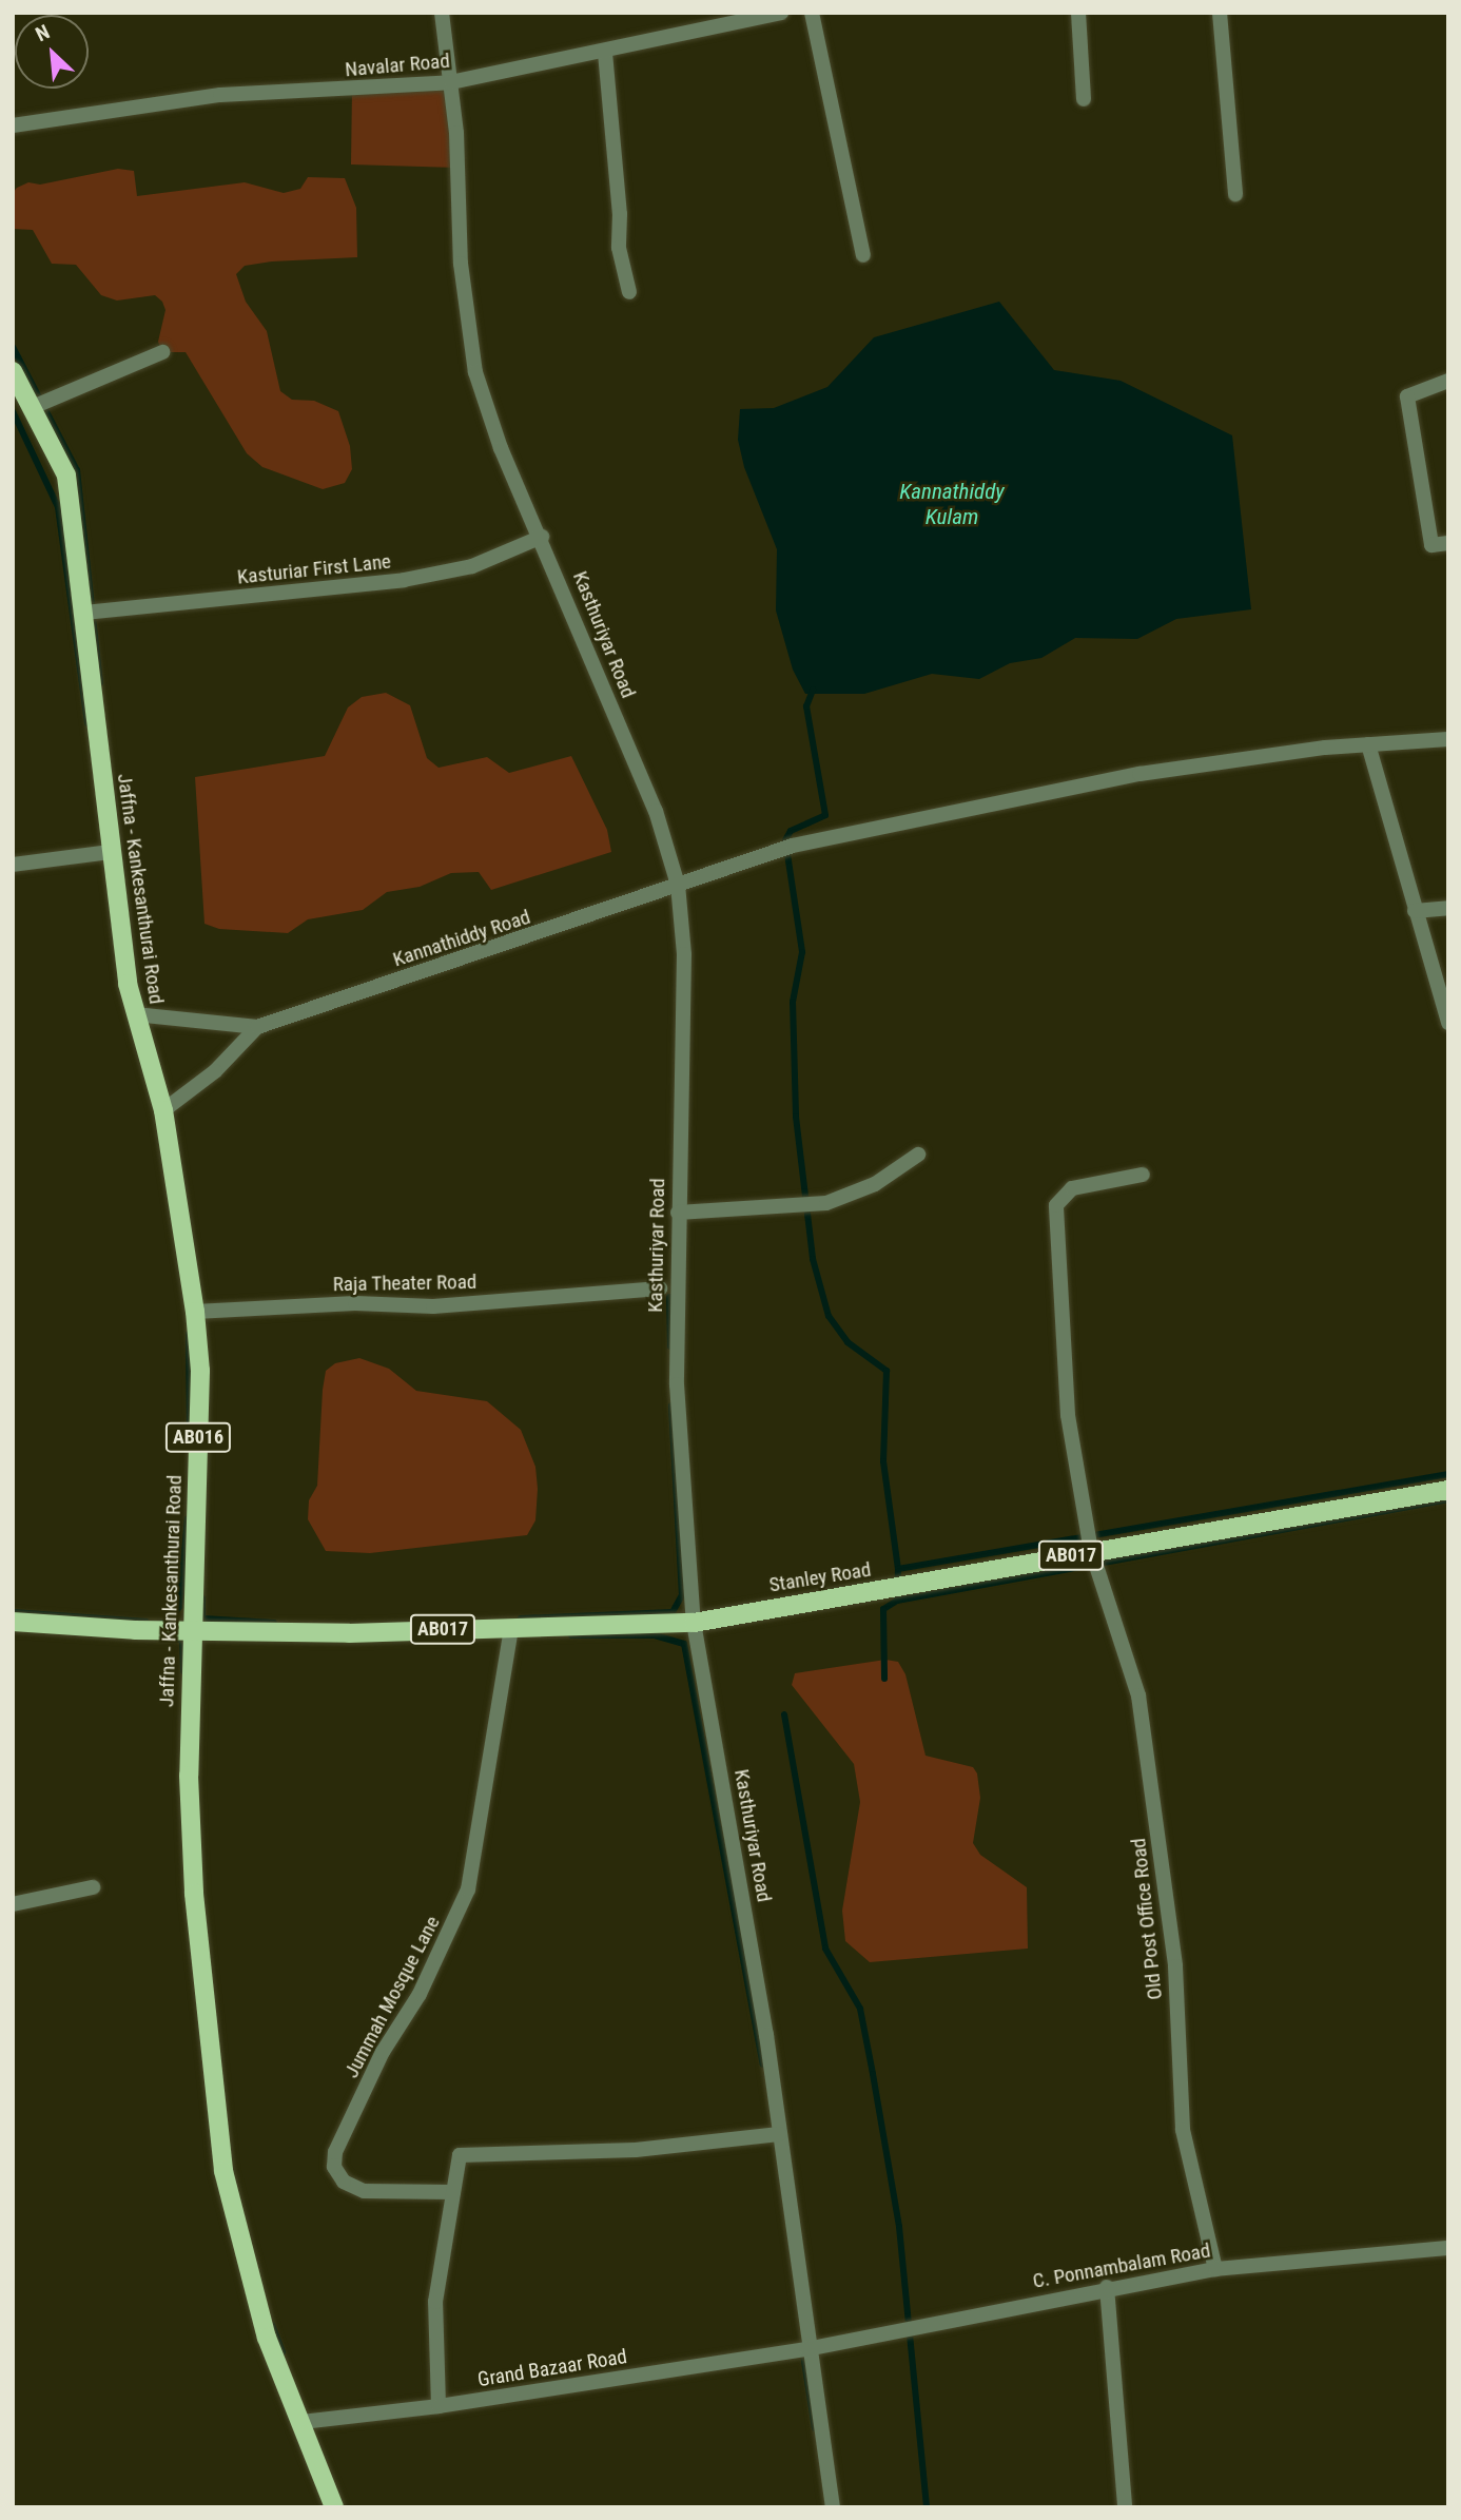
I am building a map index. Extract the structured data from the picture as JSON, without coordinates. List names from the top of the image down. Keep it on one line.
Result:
{"streets":{"main road":["Jaffna - Kankesanthurai Road","AB016","AB017","Stanley Road"],"street":["Navalar Road","Kasturiar First Lane","Kasthuriyar Road","Kannathiddy Road","Raja Theater Road","Old Post Office Road","Jummah Mosque Lane","C. Ponnambalam Road","Grand Bazaar Road"]},"crossings":[["Navalar Road","Kasthuriyar Road"],["Kasturiar First Lane","Kasthuriyar Road"],["Kasturiar First Lane","Jaffna - Kankesanthurai Road"],["Kasthuriyar Road","Kannathiddy Road"],["Kasthuriyar Road","Stanley Road"],["Kasthuriyar Road","C. Ponnambalam Road"],["Kasthuriyar Road","Grand Bazaar Road"],["Jaffna - Kankesanthurai Road","Raja Theater Road"],["Jaffna - Kankesanthurai Road","AB017"],["Jaffna - Kankesanthurai Road","Stanley Road"],["Jaffna - Kankesanthurai Road","Grand Bazaar Road"],["AB017","Stanley Road"],["Stanley Road","Old Post Office Road"],["Stanley Road","Jummah Mosque Lane"],["Old Post Office Road","C. Ponnambalam Road"],["C. Ponnambalam Road","Grand Bazaar Road"]],"water":["Kannathiddy Kulam"],"north":"top left"}
